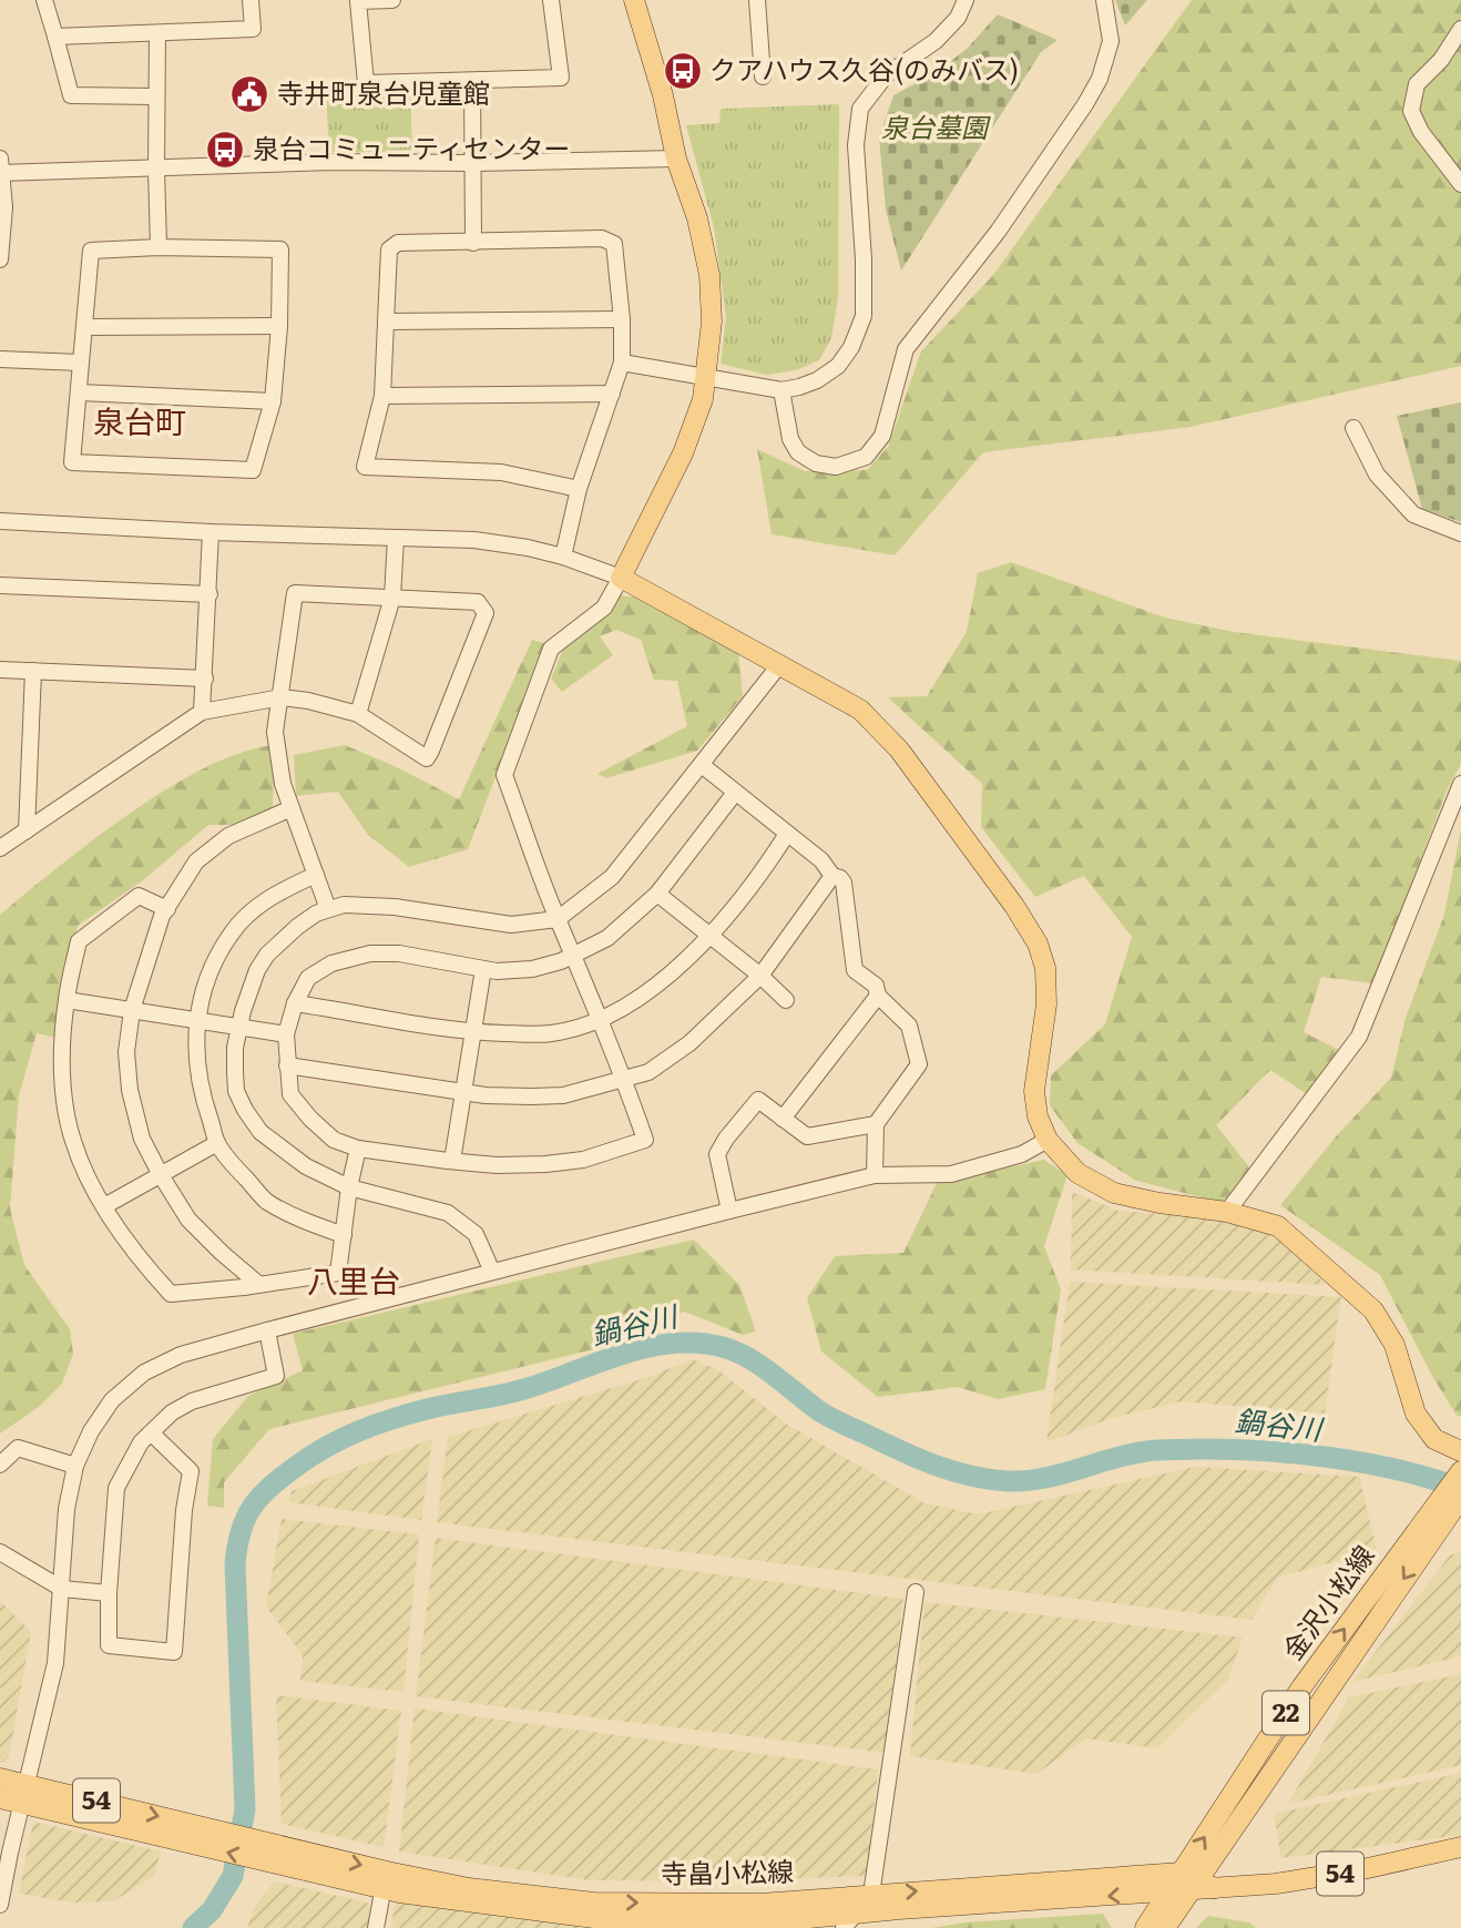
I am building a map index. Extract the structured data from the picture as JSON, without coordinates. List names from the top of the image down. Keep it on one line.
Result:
{"streets":{"main road":["金沢小松線","22","54","寺畠小松線"]},"crossings":[["金沢小松線","寺畠小松線"]],"districts":["泉台町","八里台"],"water":["鍋谷川"],"parks":["泉台墓園"],"places":{"bus stop":["クアハウス久谷(のみバス)","泉台コミュニティセンター"],"public building":["寺井町泉台児童館"]}}
